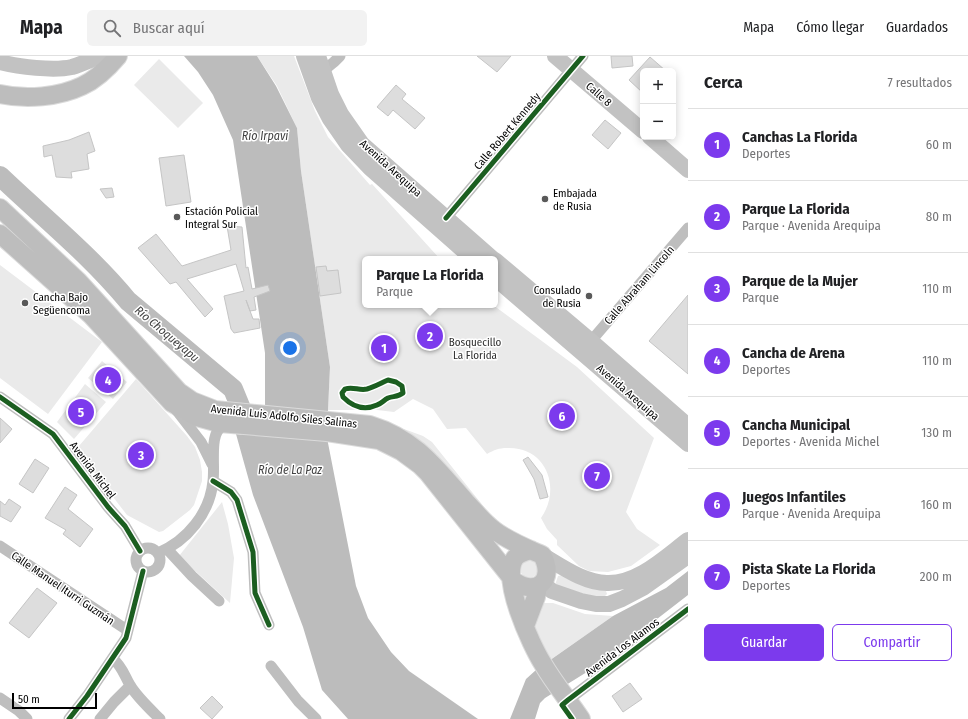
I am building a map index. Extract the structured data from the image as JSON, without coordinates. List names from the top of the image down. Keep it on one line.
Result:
{"streets":{"main road":["Calle 8","Avenida Arequipa","Avenida Luis Adolfo Siles Salinas"],"street":["Calle Robert Kennedy","Calle Abraham Lincoln","Avenida Michel","Calle Manuel Iturri Guzmán","Avenida Los Alamos"]},"crossings":[["Calle 8","Calle Robert Kennedy"],["Calle Robert Kennedy","Avenida Arequipa"],["Avenida Arequipa","Calle Abraham Lincoln"]],"water":["Río Irpavi","Río Choqueyapu","Río de La Paz"],"parks":["Bosquecillo La Florida"],"places":["Embajada de Rusia","Estación Policial Integral Sur","Consulado de Rusia","Cancha Bajo Següencoma"],"scale_bar":"50 m","page":{"header":"Mapa","search":"Buscar aquí","nav":["Mapa","Cómo llegar","Guardados"],"heading":["Cerca","7 resultados"],"map_buttons":["+","−"],"list":[{"mark":"1","name":"Canchas La Florida","note":"Deportes","value":"60 m"},{"mark":"2","name":"Parque La Florida","note":"Parque · Avenida Arequipa","value":"80 m"},{"mark":"3","name":"Parque de la Mujer","note":"Parque","value":"110 m"},{"mark":"4","name":"Cancha de Arena","note":"Deportes","value":"110 m"},{"mark":"5","name":"Cancha Municipal","note":"Deportes · Avenida Michel","value":"130 m"},{"mark":"6","name":"Juegos Infantiles","note":"Parque · Avenida Arequipa","value":"160 m"},{"mark":"7","name":"Pista Skate La Florida","note":"Deportes","value":"200 m"}],"popup":["Parque La Florida","Parque"],"pins":["2","1","4","5","6","3","7"],"buttons":["Guardar","Compartir"],"scale":"50 m"}}
